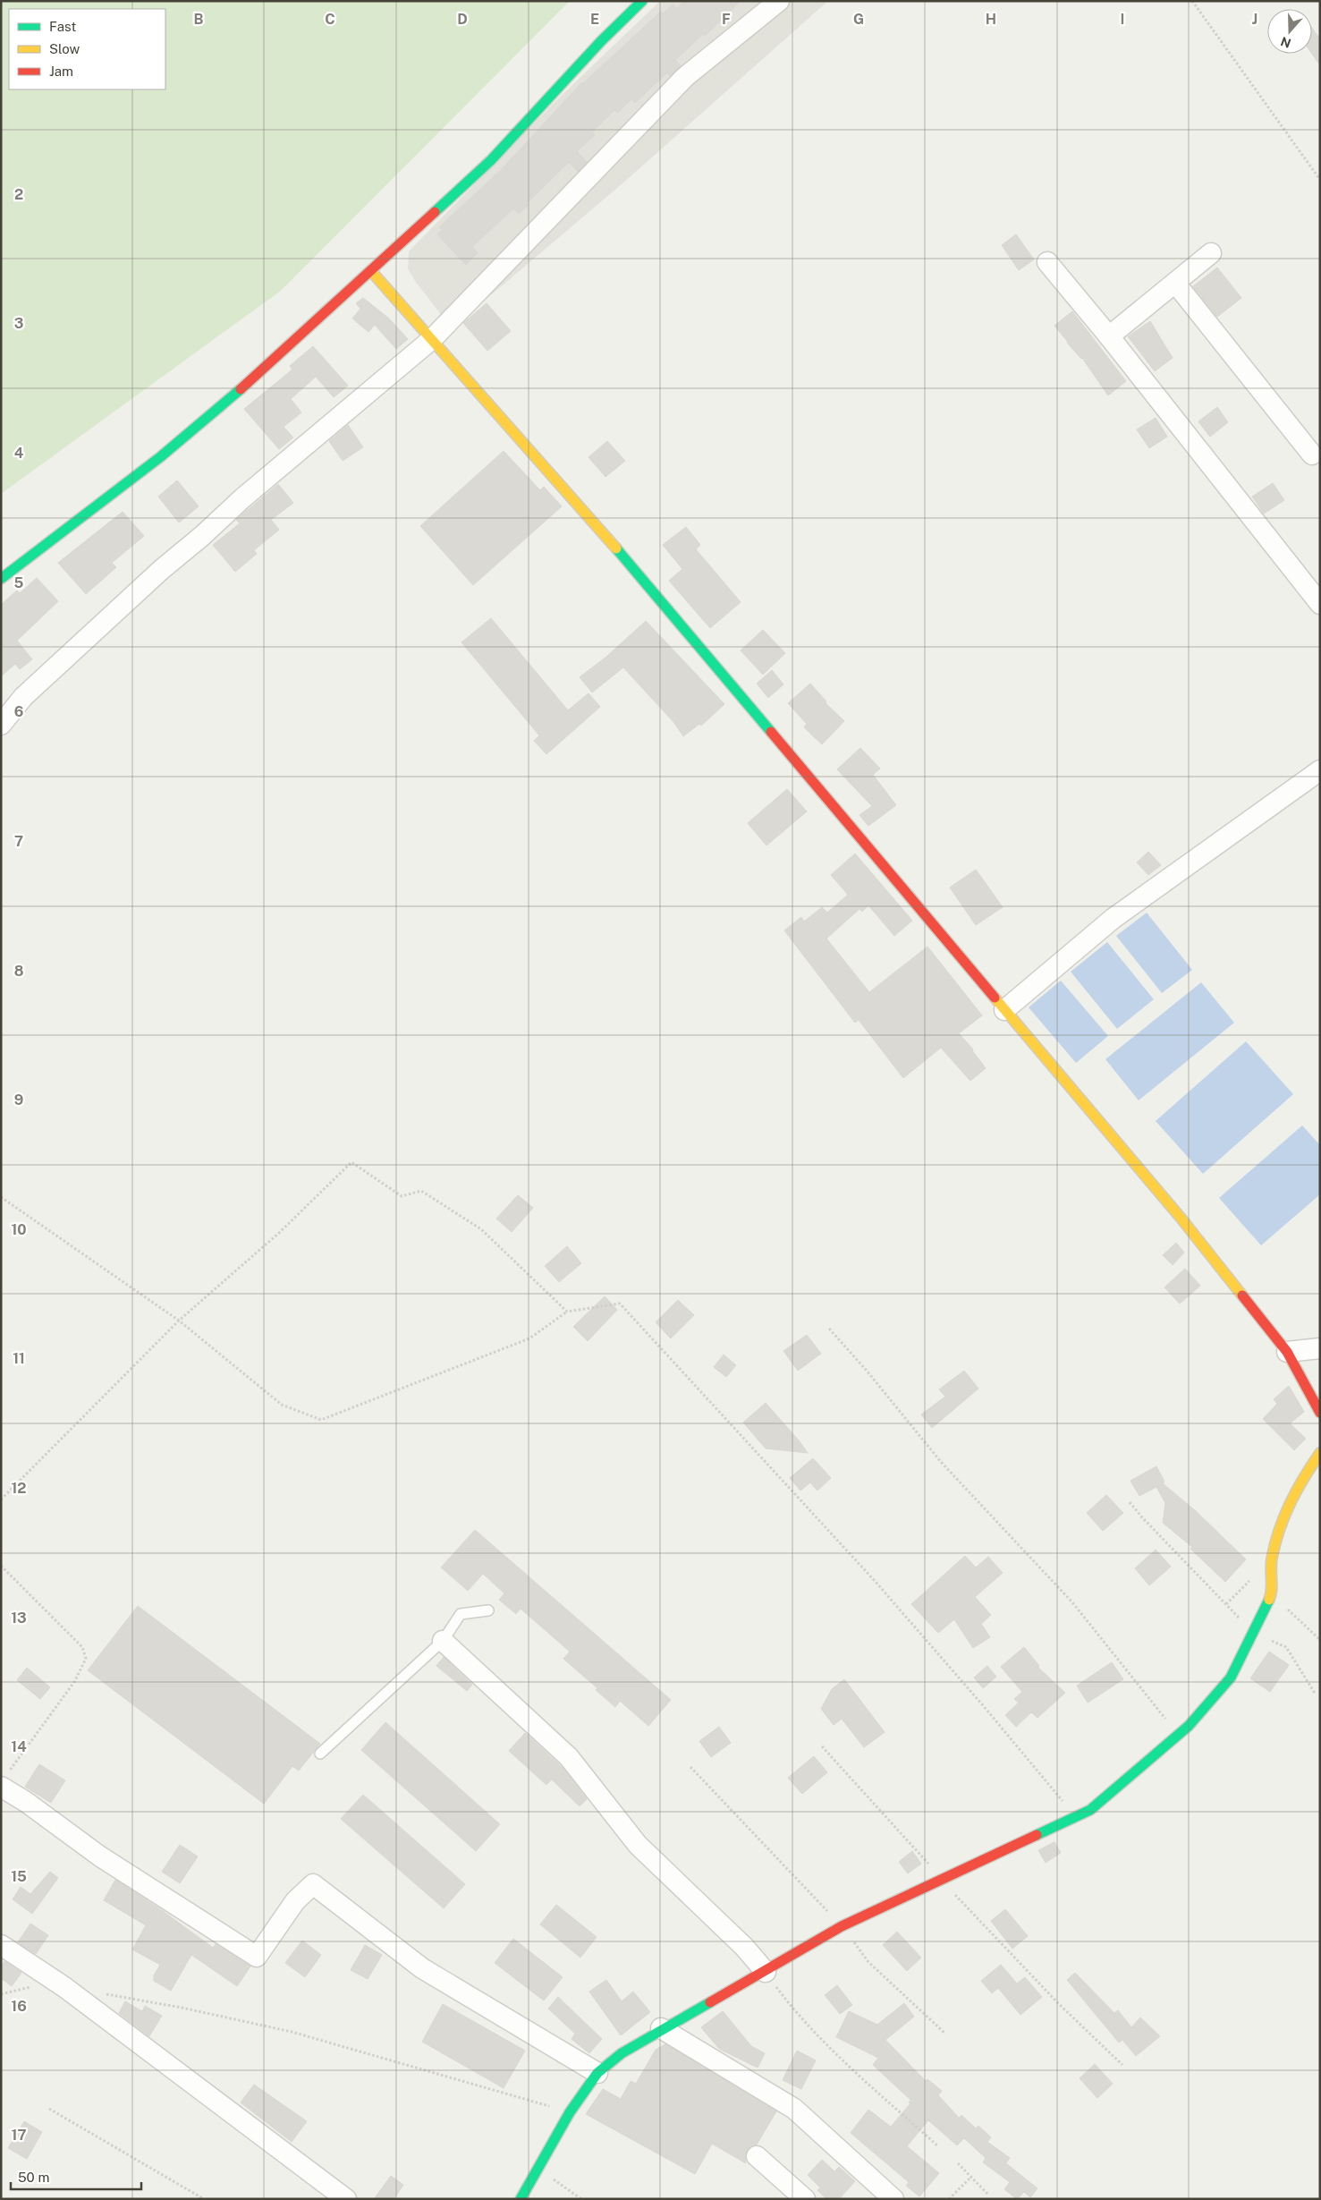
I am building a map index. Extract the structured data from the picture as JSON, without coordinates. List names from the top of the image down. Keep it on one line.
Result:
{"legend":["Fast","Slow","Jam"],"scale_bar":"50 m","north":"bottom","grid":{"columns":["B","C","D","E","F","G","H","I","J"],"rows":["2","3","4","5","6","7","8","9","10","11","12","13","14","15","16","17"]}}
